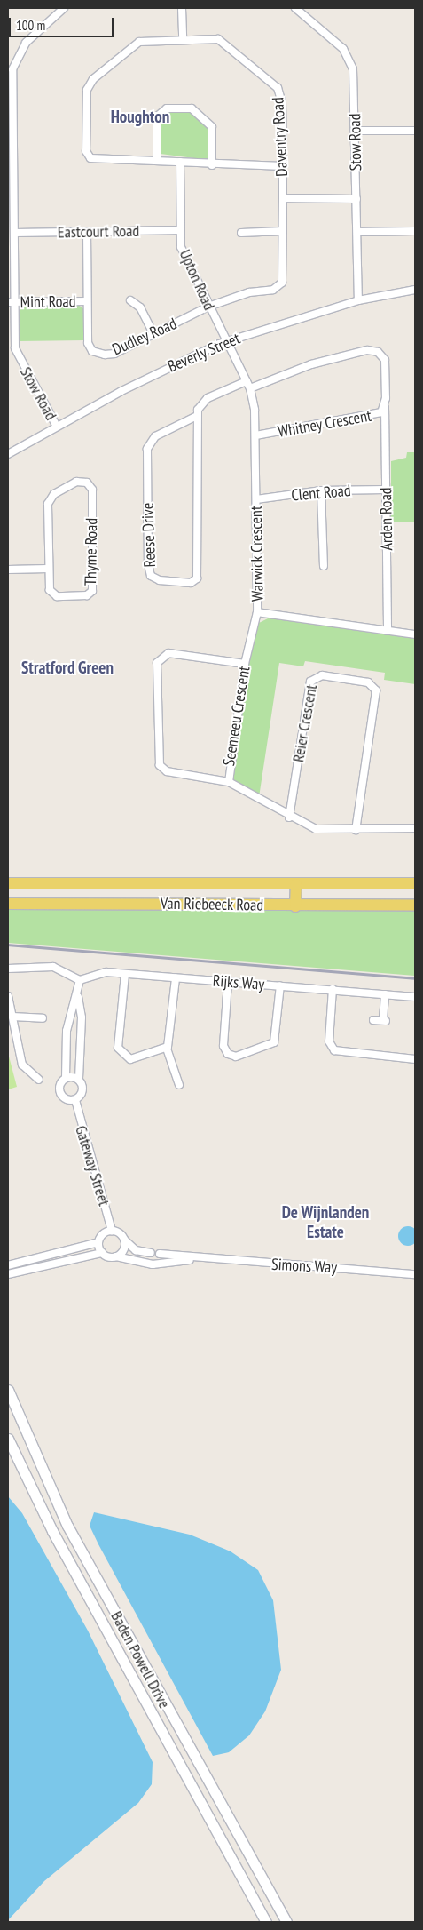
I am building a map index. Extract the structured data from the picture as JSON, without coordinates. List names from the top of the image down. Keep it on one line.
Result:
{"streets":{"main road":["Van Riebeeck Road","Baden Powell Drive"],"street":["Daventry Road","Stow Road","Eastcourt Road","Upton Road","Mint Road","Dudley Road","Beverly Street","Whitney Crescent","Clent Road","Arden Road","Reese Drive","Thyme Road","Warwick Crescent","Seemeeu Crescent","Reier Crescent","Rijks Way","Gateway Street","Simons Way"]},"crossings":[["Daventry Road","Upton Road"],["Daventry Road","Dudley Road"],["Stow Road","Eastcourt Road"],["Stow Road","Mint Road"],["Stow Road","Beverly Street"],["Eastcourt Road","Upton Road"],["Eastcourt Road","Dudley Road"],["Upton Road","Dudley Road"],["Upton Road","Beverly Street"],["Upton Road","Warwick Crescent"],["Mint Road","Dudley Road"],["Beverly Street","Warwick Crescent"],["Whitney Crescent","Arden Road"],["Whitney Crescent","Warwick Crescent"],["Clent Road","Arden Road"],["Clent Road","Warwick Crescent"],["Arden Road","Warwick Crescent"],["Reese Drive","Warwick Crescent"],["Warwick Crescent","Seemeeu Crescent"],["Seemeeu Crescent","Reier Crescent"],["Gateway Street","Simons Way"]],"districts":["Houghton","Stratford Green","De Wijnlanden Estate"],"scale_bar":"100 m"}
